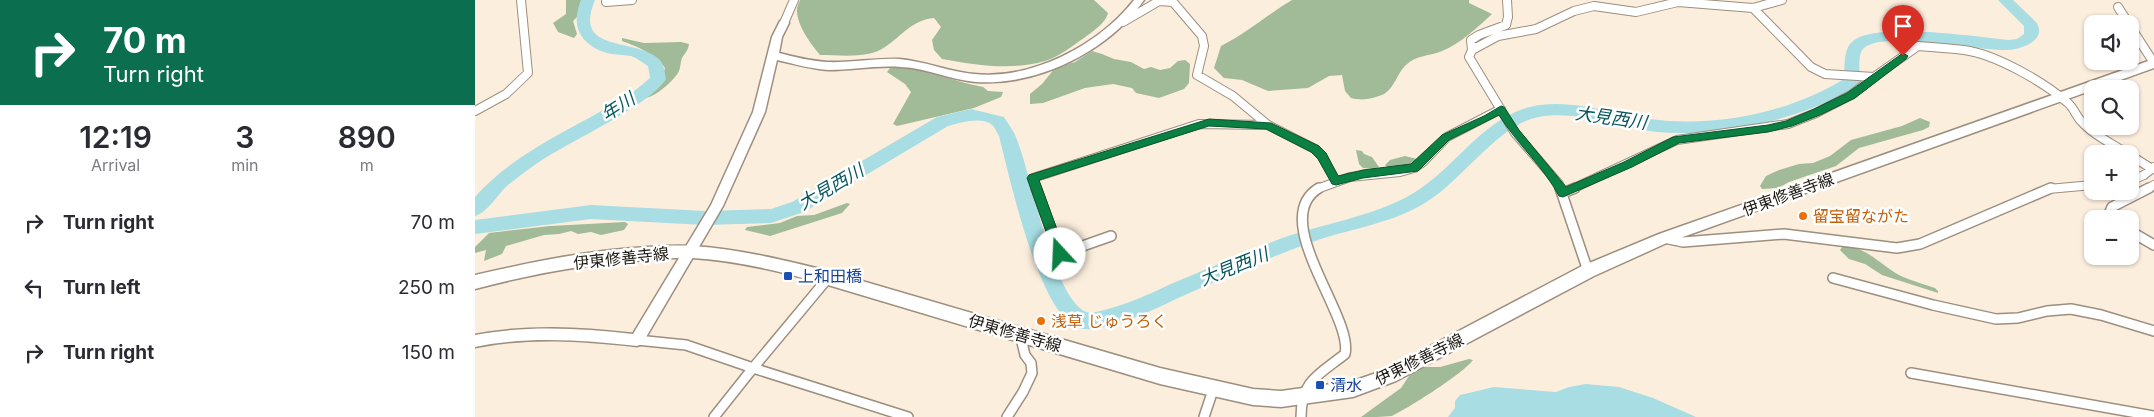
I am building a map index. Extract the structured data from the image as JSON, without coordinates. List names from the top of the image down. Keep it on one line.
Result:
{"streets":{"main road":["伊東修善寺線"]},"water":["年川","大見西川"],"places":{"other":["留宝留ながた","浅草 じゅうろく"],"transit":["上和田橋","清水"]},"page":{"turn":["70 m","Turn right"],"map_buttons":["+","−"],"eta":["12:19","Arrival","3","min","890","m"],"list":[{"name":"Turn right","value":"70 m"},{"name":"Turn left","value":"250 m"},{"name":"Turn right","value":"150 m"}]}}
